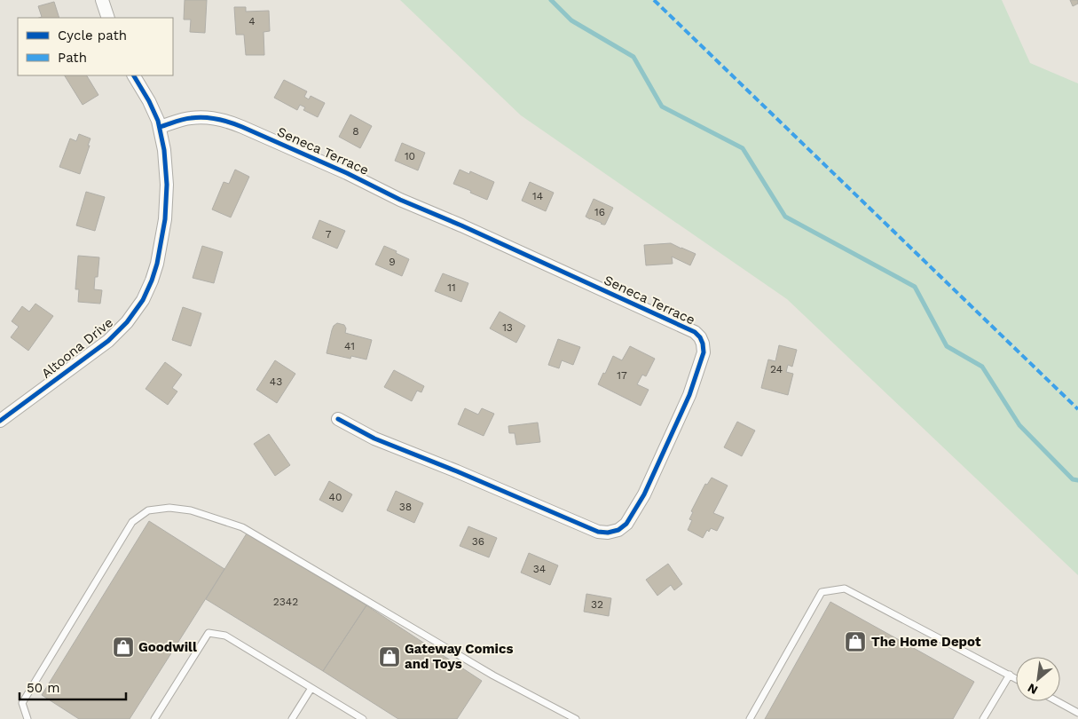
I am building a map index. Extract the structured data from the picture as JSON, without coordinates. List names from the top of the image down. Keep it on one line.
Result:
{"streets":{"street":["Seneca Terrace","Altoona Drive"]},"crossings":[["Seneca Terrace","Altoona Drive"]],"places":{"shop":["The Home Depot","Goodwill","Gateway Comics and Toys"]},"house_numbers":["4","8","10","14","16","7","9","11","13","41","24","17","43","40","38","36","34","2342","32"],"legend":["Cycle path","Path"],"scale_bar":"50 m","north":"bottom left"}
